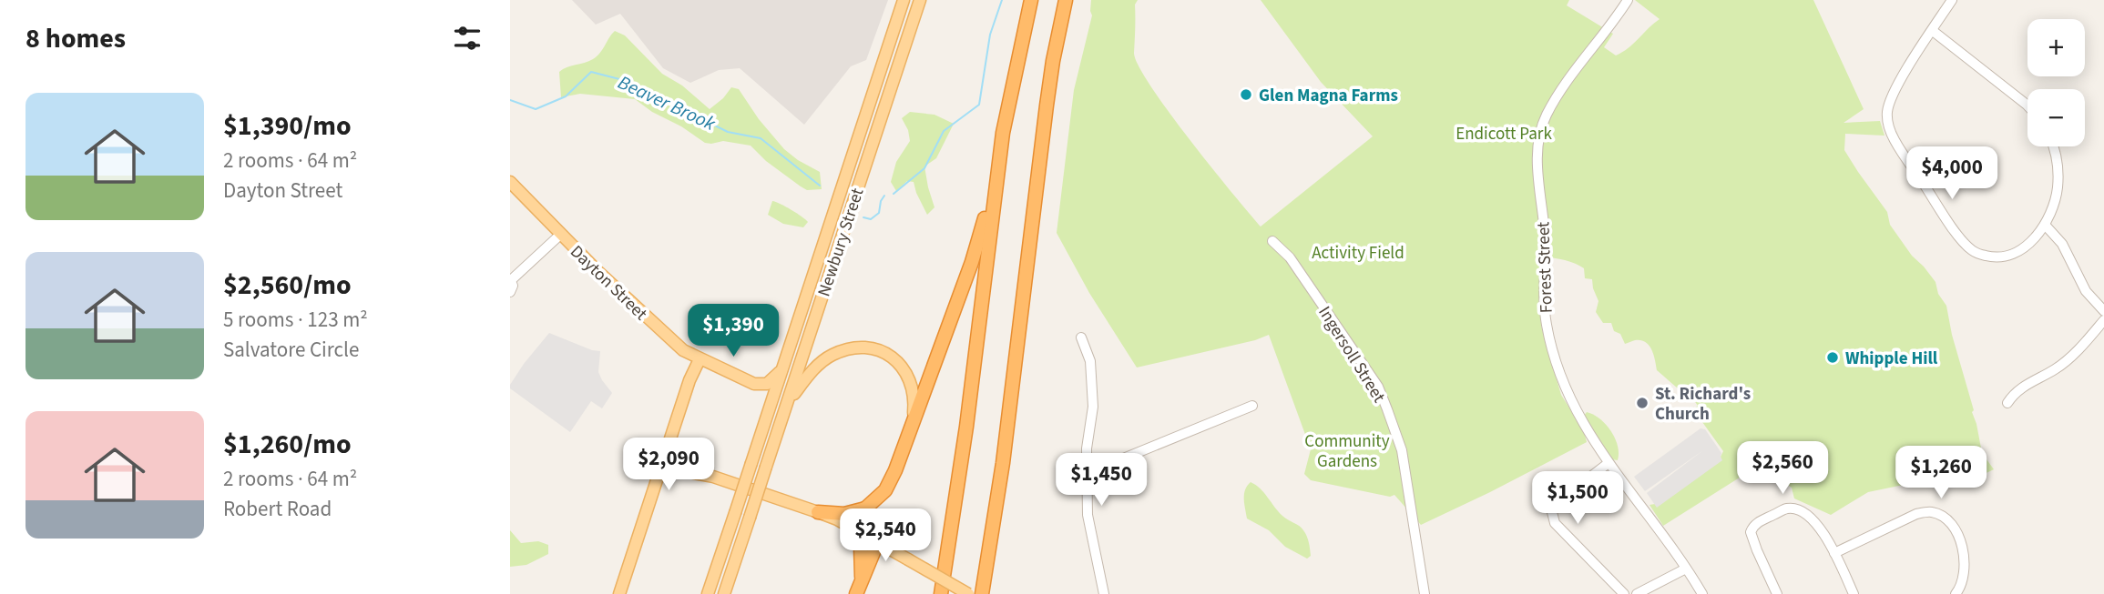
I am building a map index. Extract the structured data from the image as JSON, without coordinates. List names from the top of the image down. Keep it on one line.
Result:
{"streets":{"main road":["Newbury Street","Dayton Street"],"street":["Forest Street","Ingersoll Street"]},"water":["Beaver Brook"],"parks":["Endicott Park","Activity Field","Community Gardens"],"places":["Glen Magna Farms","Whipple Hill","St. Richard's Church"],"page":{"heading":"8 homes","map_buttons":["+","−"],"list":[{"name":"$1,390/mo","note":"2 rooms · 64 m² · Dayton Street"},{"name":"$2,560/mo","note":"5 rooms · 123 m² · Salvatore Circle"},{"name":"$1,260/mo","note":"2 rooms · 64 m² · Robert Road"}],"price":["$4,000","$1,390","$2,090","$2,560","$1,260","$1,450","$1,500","$2,540"]}}
